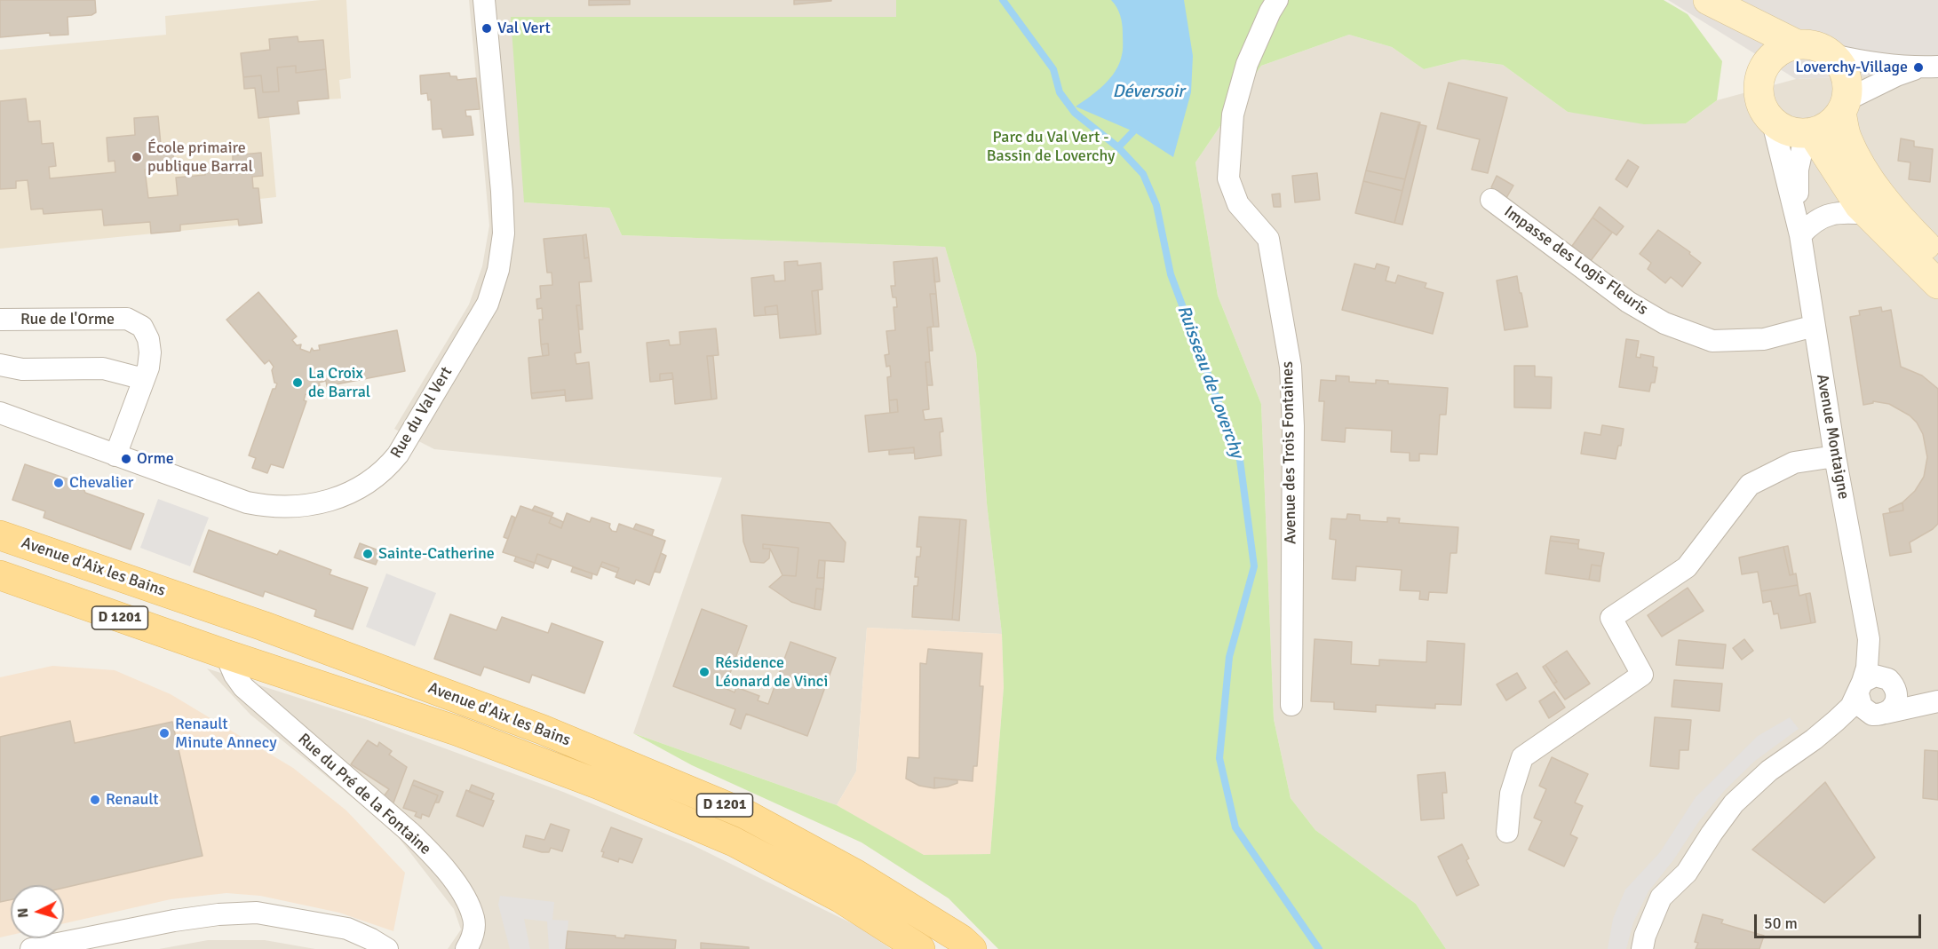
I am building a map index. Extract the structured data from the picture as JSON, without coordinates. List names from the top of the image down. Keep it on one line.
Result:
{"streets":{"main road":["Avenue d'Aix les Bains","D 1201"],"street":["Impasse des Logis Fleuris","Rue de l'Orme","Rue du Val Vert","Avenue Montaigne","Avenue des Trois Fontaines","Rue du Pré de la Fontaine"]},"crossings":[["Impasse des Logis Fleuris","Avenue Montaigne"],["Rue de l'Orme","Rue du Val Vert"],["Avenue d'Aix les Bains","Rue du Pré de la Fontaine"]],"water":["Déversoir","Ruisseau de Loverchy"],"parks":["Parc du Val Vert - Bassin de Loverchy"],"places":["Val Vert","Loverchy-Village","École primaire publique Barral","La Croix de Barral","Orme","Chevalier","Sainte-Catherine","Résidence Léonard de Vinci","Renault Minute Annecy","Renault"],"scale_bar":"50 m","north":"left"}
